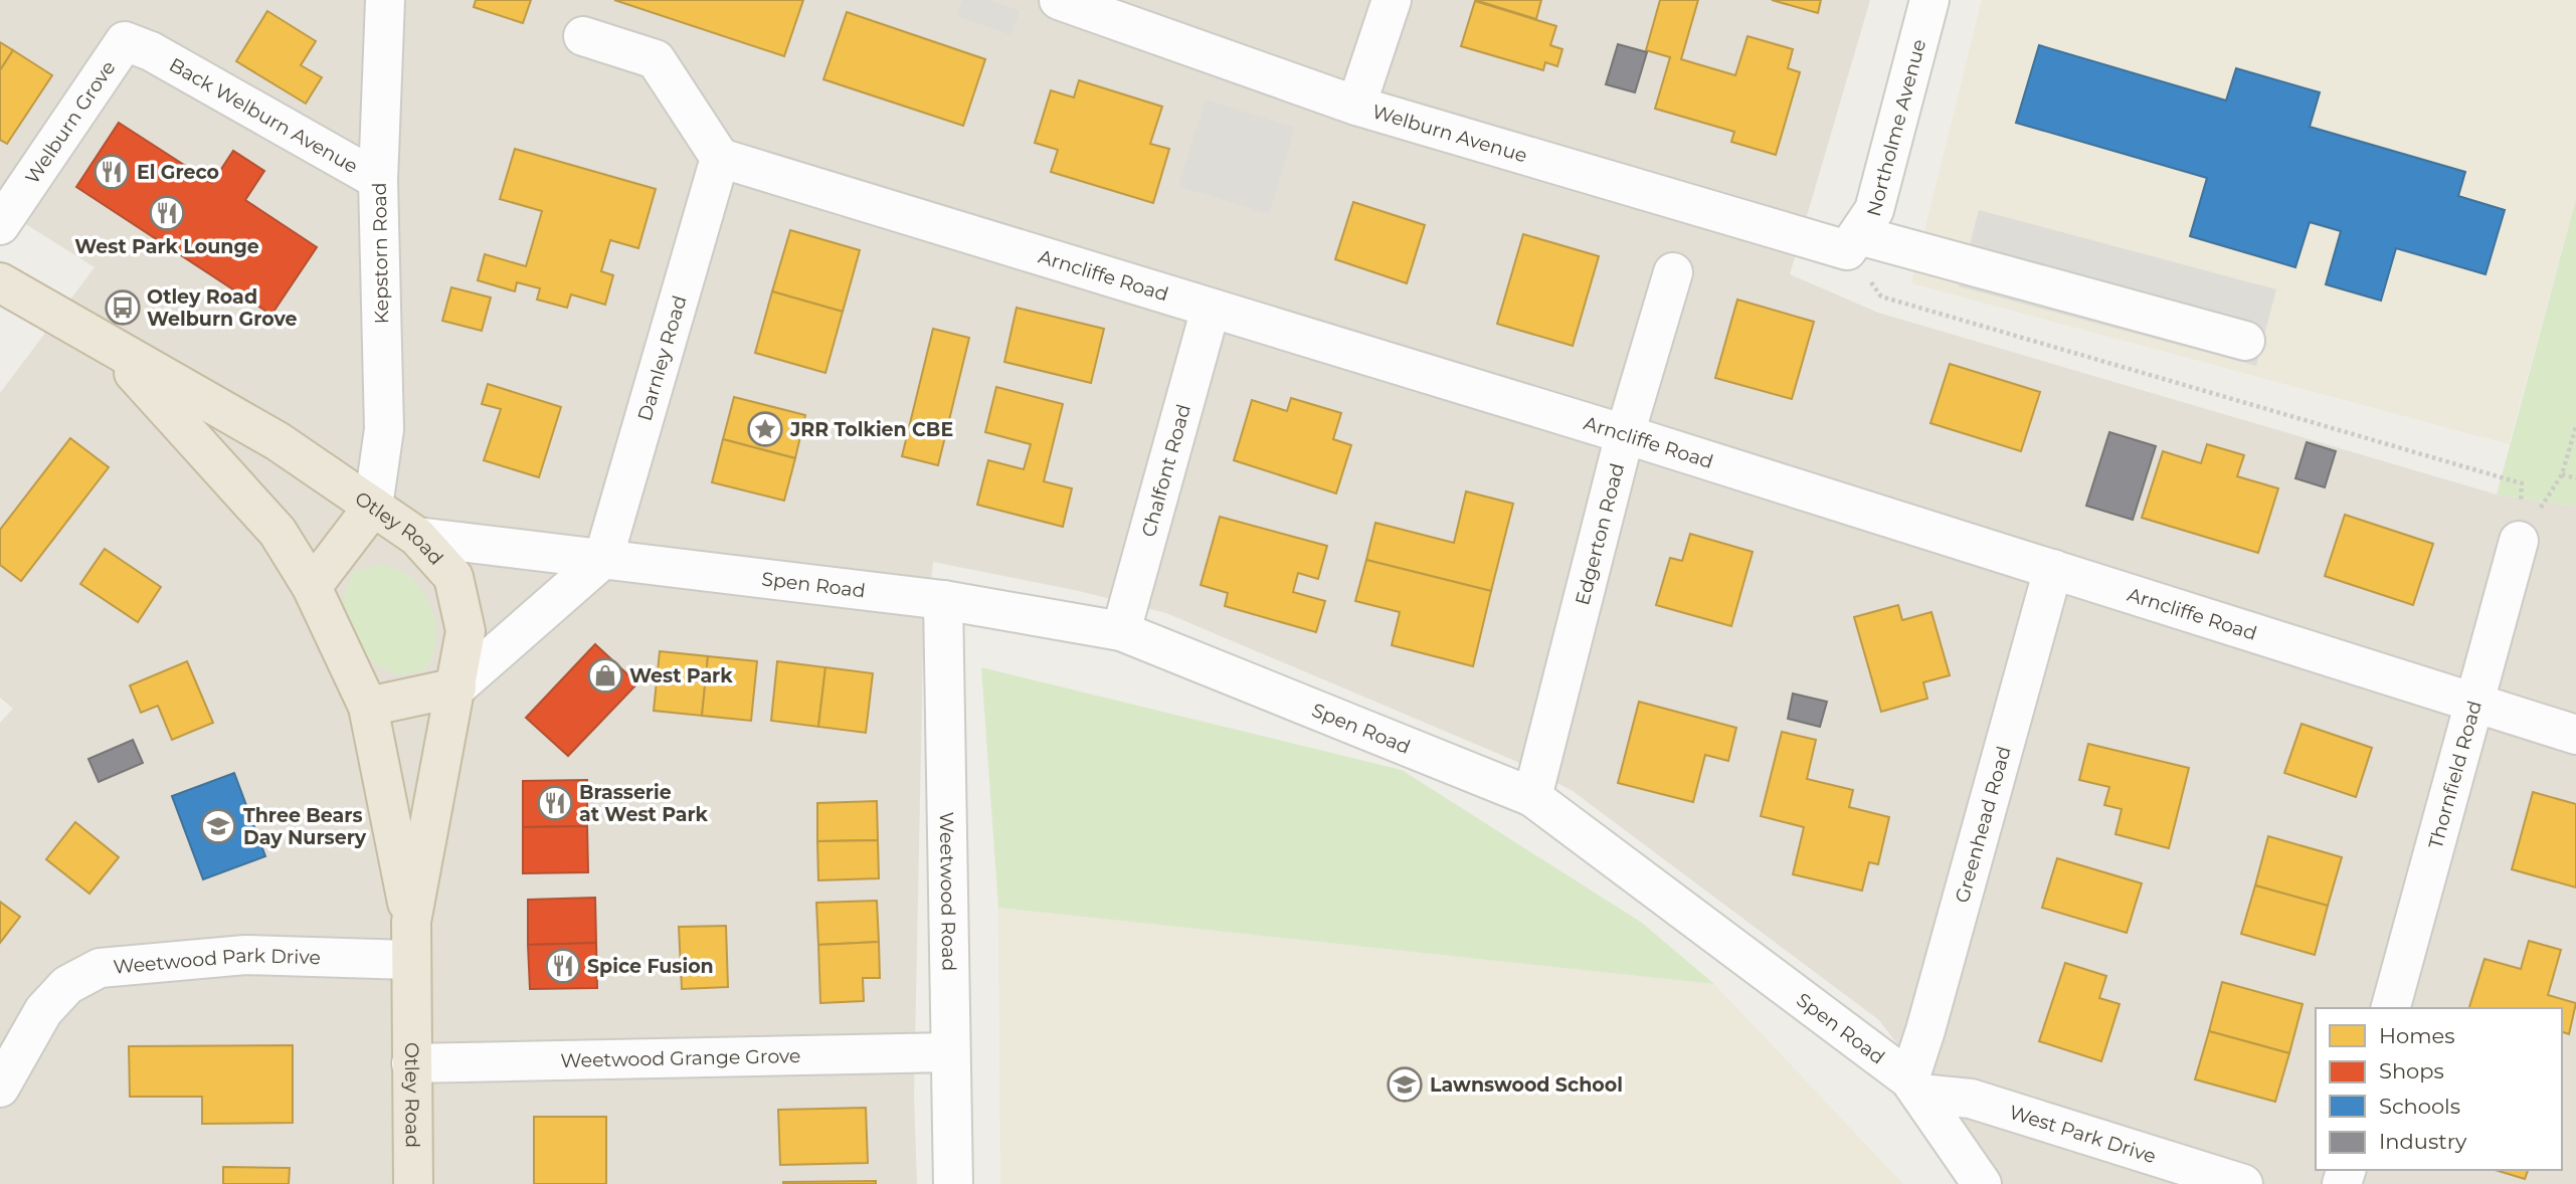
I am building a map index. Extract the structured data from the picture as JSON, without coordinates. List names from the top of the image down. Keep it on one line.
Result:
{"streets":{"highway":["Otley Road"],"street":["Back Welburn Avenue","Welburn Grove","Northolme Avenue","Welburn Avenue","Kepstorn Road","Arncliffe Road","Darnley Road","Chalfont Road","Edgerton Road","Spen Road","Thornfield Road","Greenhead Road","Weetwood Road","Weetwood Park Drive","Weetwood Grange Grove","West Park Drive"]},"crossings":[["Back Welburn Avenue","Welburn Grove"],["Back Welburn Avenue","Kepstorn Road"],["Northolme Avenue","Welburn Avenue"],["Kepstorn Road","Otley Road"],["Arncliffe Road","Darnley Road"],["Arncliffe Road","Chalfont Road"],["Arncliffe Road","Edgerton Road"],["Arncliffe Road","Thornfield Road"],["Arncliffe Road","Greenhead Road"],["Darnley Road","Spen Road"],["Chalfont Road","Spen Road"],["Otley Road","Spen Road"],["Otley Road","Weetwood Park Drive"],["Otley Road","Weetwood Grange Grove"],["Edgerton Road","Spen Road"],["Spen Road","Greenhead Road"],["Spen Road","Weetwood Road"],["Spen Road","West Park Drive"],["Greenhead Road","West Park Drive"],["Weetwood Road","Weetwood Grange Grove"]],"places":{"restaurant":["El Greco","West Park Lounge","Brasserie at West Park","Spice Fusion"],"bus stop":["Otley Road Welburn Grove"],"place":["JRR Tolkien CBE"],"shop":["West Park"],"school or university":["Three Bears Day Nursery","Lawnswood School"]},"legend":["Homes","Shops","Schools","Industry"]}
